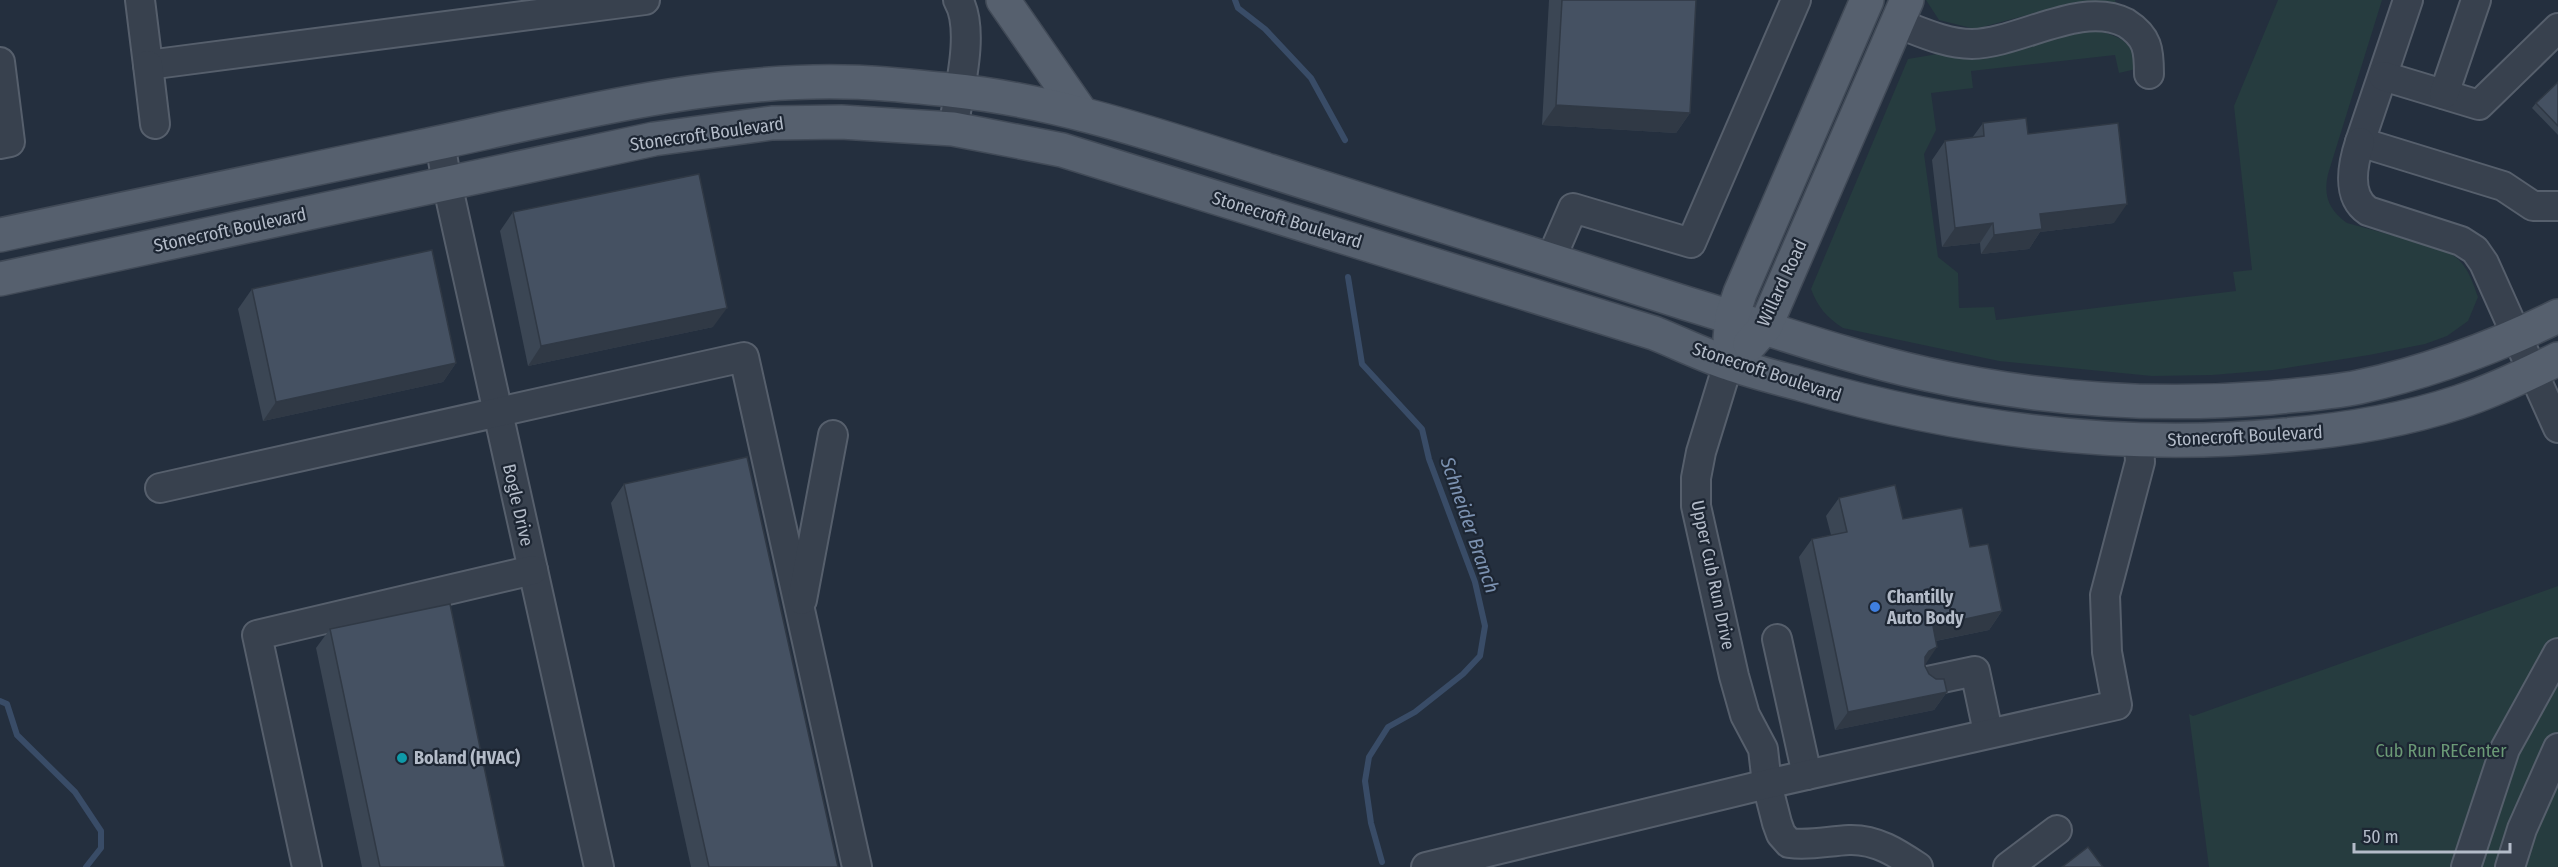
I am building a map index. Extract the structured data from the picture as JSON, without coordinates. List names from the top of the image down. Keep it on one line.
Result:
{"streets":{"main road":["Stonecroft Boulevard","Willard Road"],"street":["Bogle Drive","Upper Cub Run Drive"]},"crossings":[["Stonecroft Boulevard","Willard Road"],["Stonecroft Boulevard","Bogle Drive"],["Stonecroft Boulevard","Upper Cub Run Drive"],["Willard Road","Upper Cub Run Drive"]],"water":["Schneider Branch"],"parks":["Cub Run RECenter"],"places":["Chantilly Auto Body","Boland (HVAC)"],"scale_bar":"50 m"}
